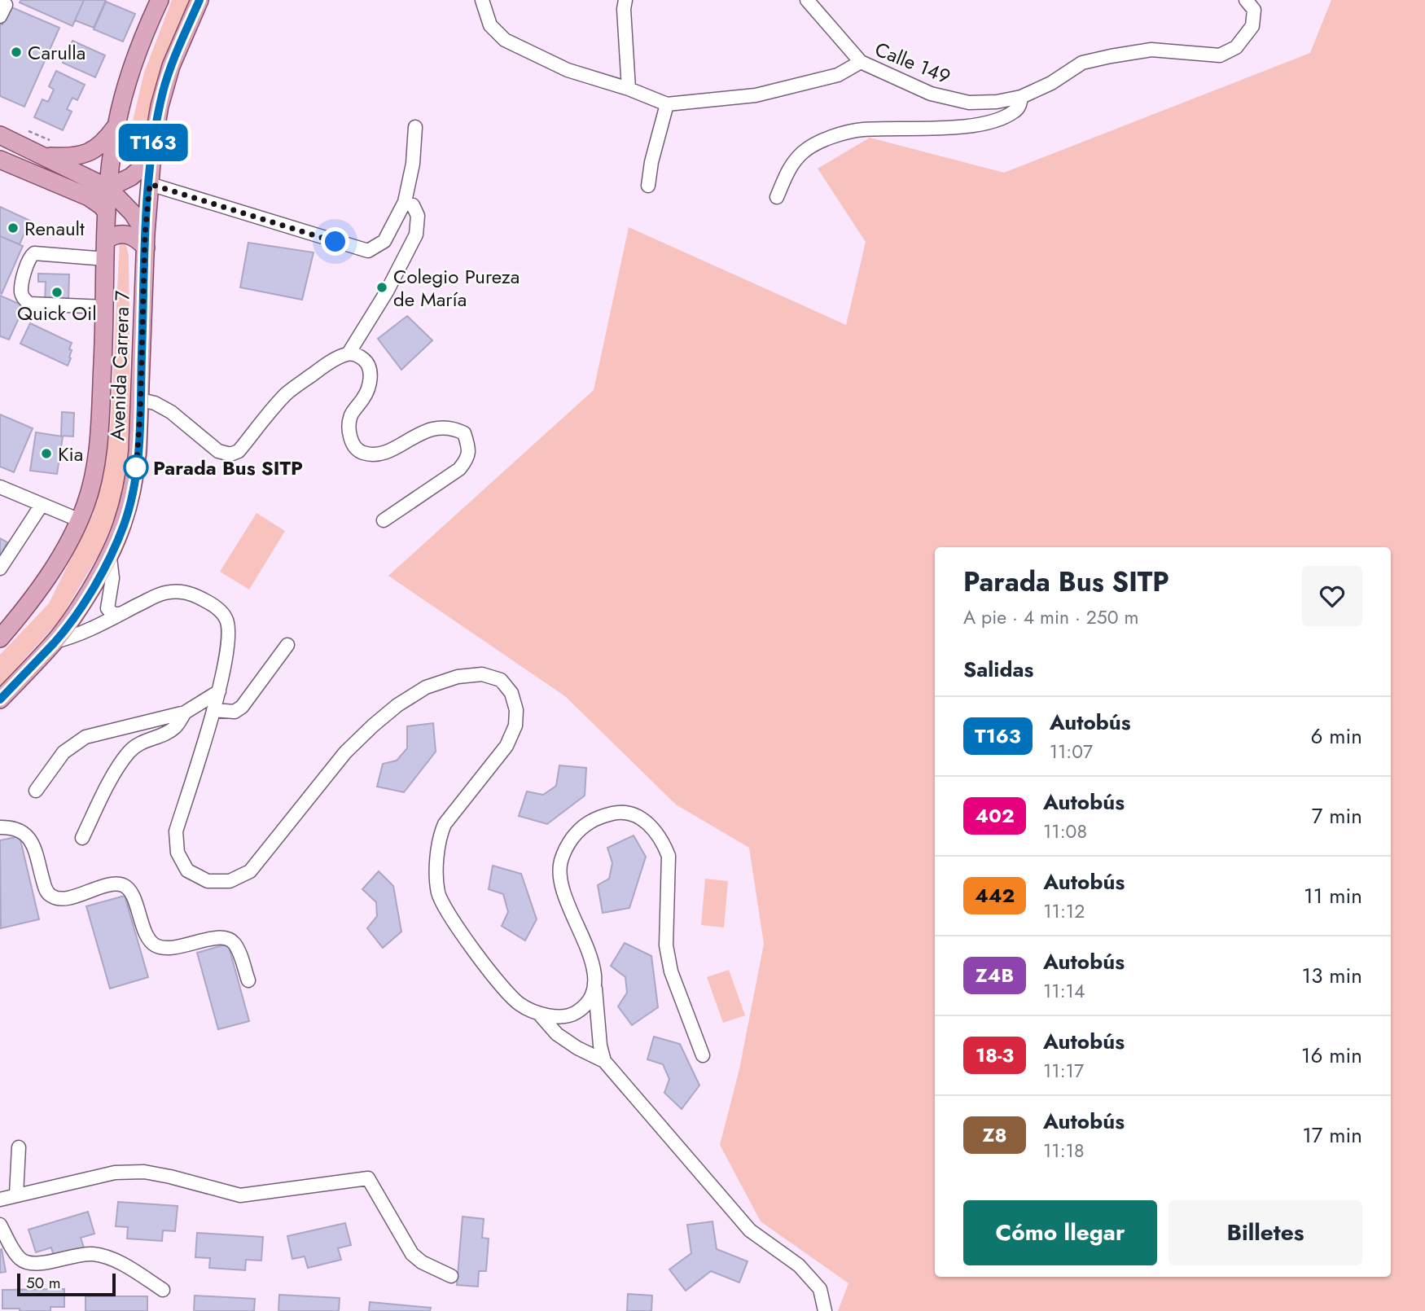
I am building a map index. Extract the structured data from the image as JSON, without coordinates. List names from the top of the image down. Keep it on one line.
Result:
{"streets":{"main road":["Avenida Carrera 7"],"street":["Calle 149"]},"places":["Carulla","Renault","Colegio Pureza de María","Quick Oil","Kia","Parada Bus SITP"],"lines":["bus line T163"],"scale_bar":"50 m","page":{"on_map":"T163","heading":[["Parada Bus SITP","A pie · 4 min · 250 m"],"Salidas"],"list":[{"mark":"T163","name":"Autobús","note":"11:07","value":"6 min"},{"mark":"402","name":"Autobús","note":"11:08","value":"7 min"},{"mark":"442","name":"Autobús","note":"11:12","value":"11 min"},{"mark":"Z4B","name":"Autobús","note":"11:14","value":"13 min"},{"mark":"18-3","name":"Autobús","note":"11:17","value":"16 min"},{"mark":"Z8","name":"Autobús","note":"11:18","value":"17 min"}],"buttons":["Cómo llegar","Billetes"],"scale":"50 m"}}
